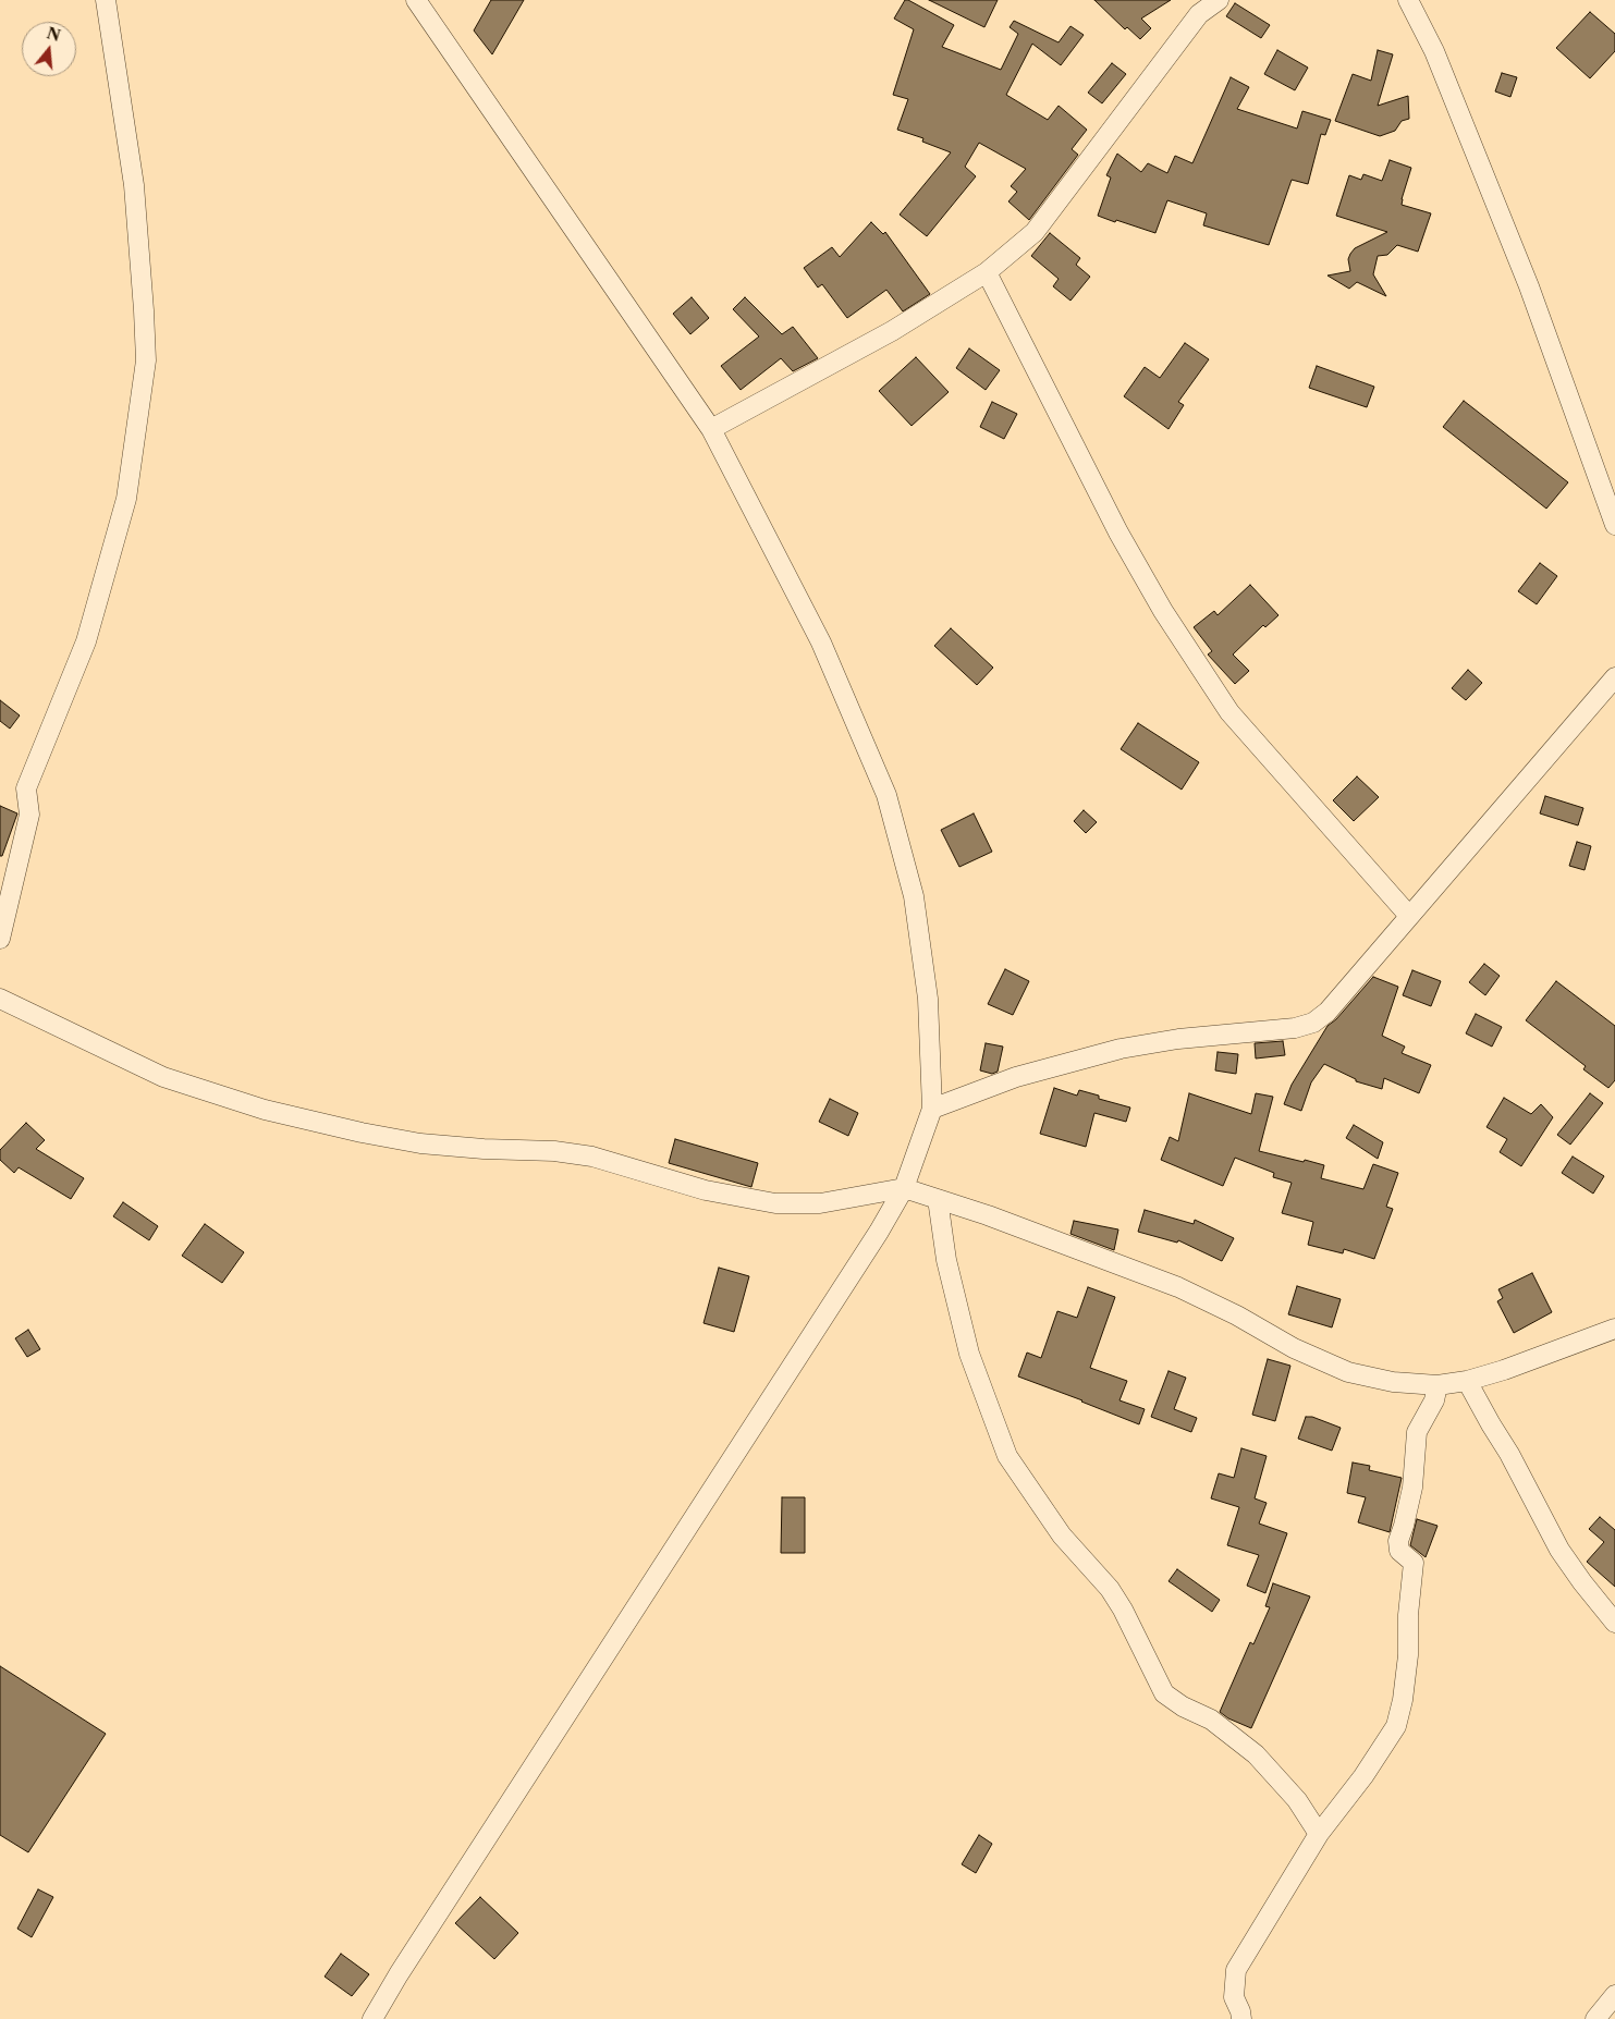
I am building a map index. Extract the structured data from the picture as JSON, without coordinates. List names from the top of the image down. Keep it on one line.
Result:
{"north":"top"}
